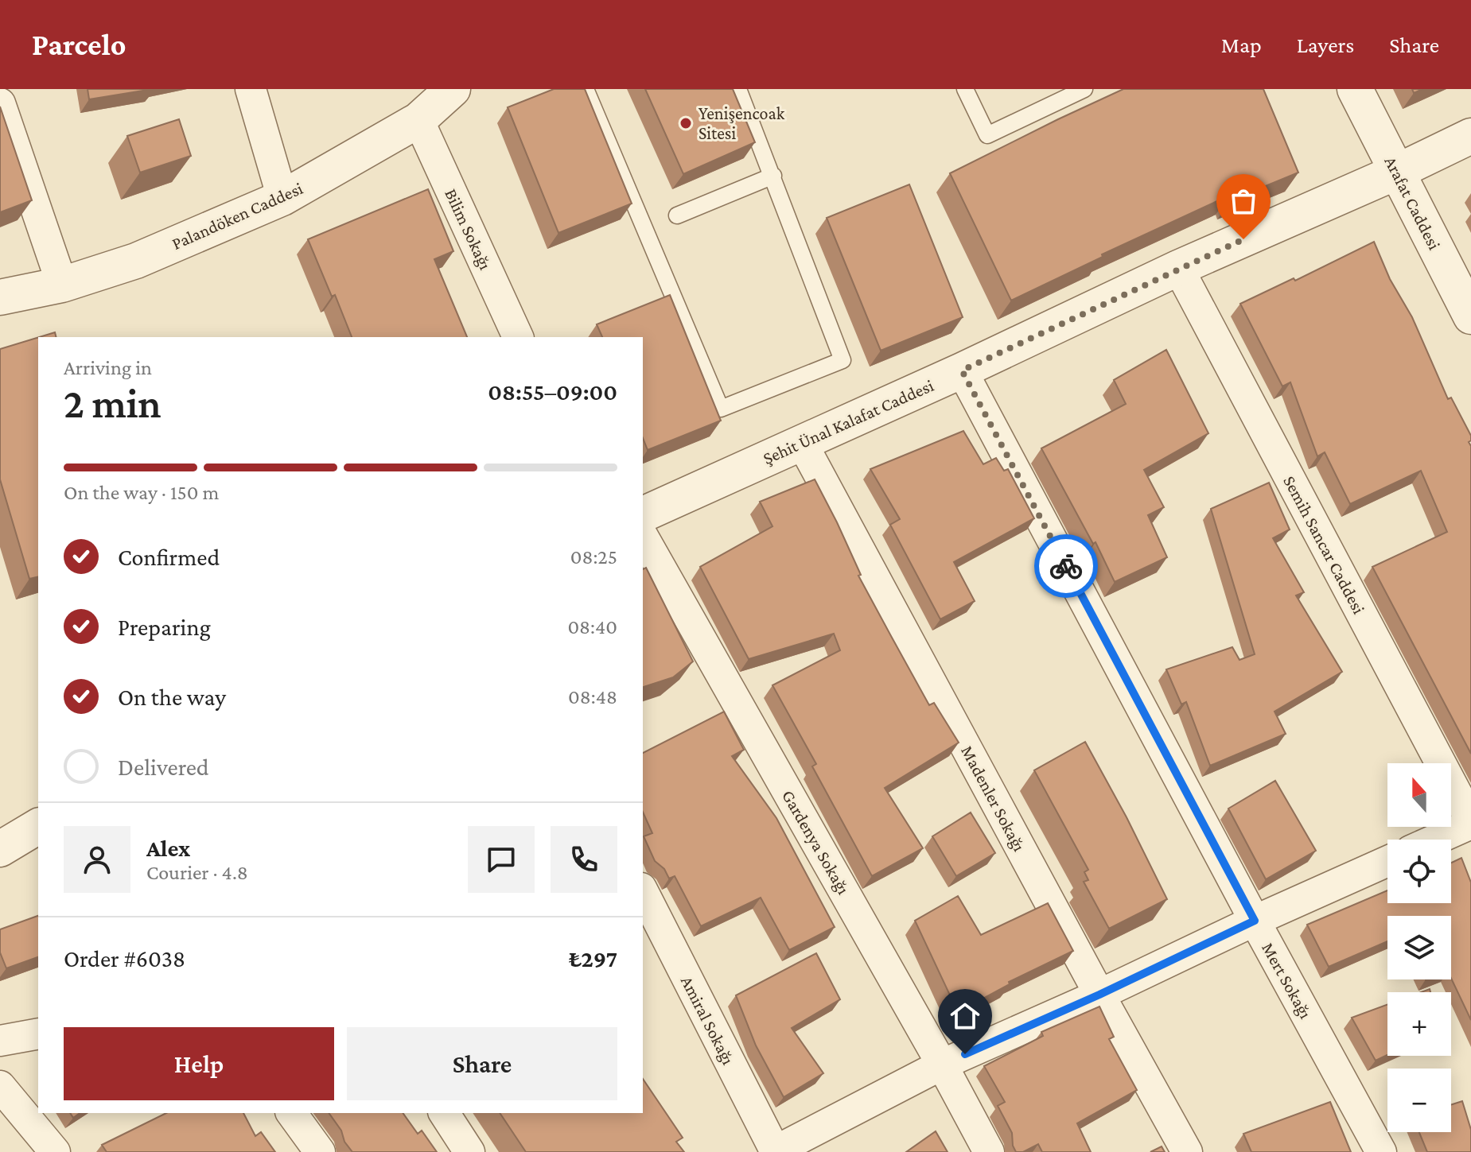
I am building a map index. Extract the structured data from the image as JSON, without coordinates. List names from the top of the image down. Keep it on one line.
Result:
{"streets":{"street":["Arafat Caddesi","Palandöken Caddesi","Bilim Sokağı","Şehit Ünal Kalafat Caddesi","Semih Sancar Caddesi","Madenler Sokağı","Gardenya Sokağı","Mert Sokağı","Amiral Sokağı"]},"crossings":[["Arafat Caddesi","Şehit Ünal Kalafat Caddesi"],["Palandöken Caddesi","Bilim Sokağı"],["Şehit Ünal Kalafat Caddesi","Semih Sancar Caddesi"],["Şehit Ünal Kalafat Caddesi","Madenler Sokağı"],["Şehit Ünal Kalafat Caddesi","Mert Sokağı"]],"places":["Yenişencoak Sitesi"],"north":"top","page":{"header":"Parcelo","nav":["Map","Layers","Share"],"heading":["2 min","Arriving in","08:55–09:00"],"panel":["Alex","Courier · 4.8","Order #6038","₺297"],"bar":"On the way · 150 m","list":[["Confirmed","08:25"],["Preparing","08:40"],["On the way","08:48"],"Delivered"],"map_buttons":["+","−"],"buttons":["Help","Share"]}}
